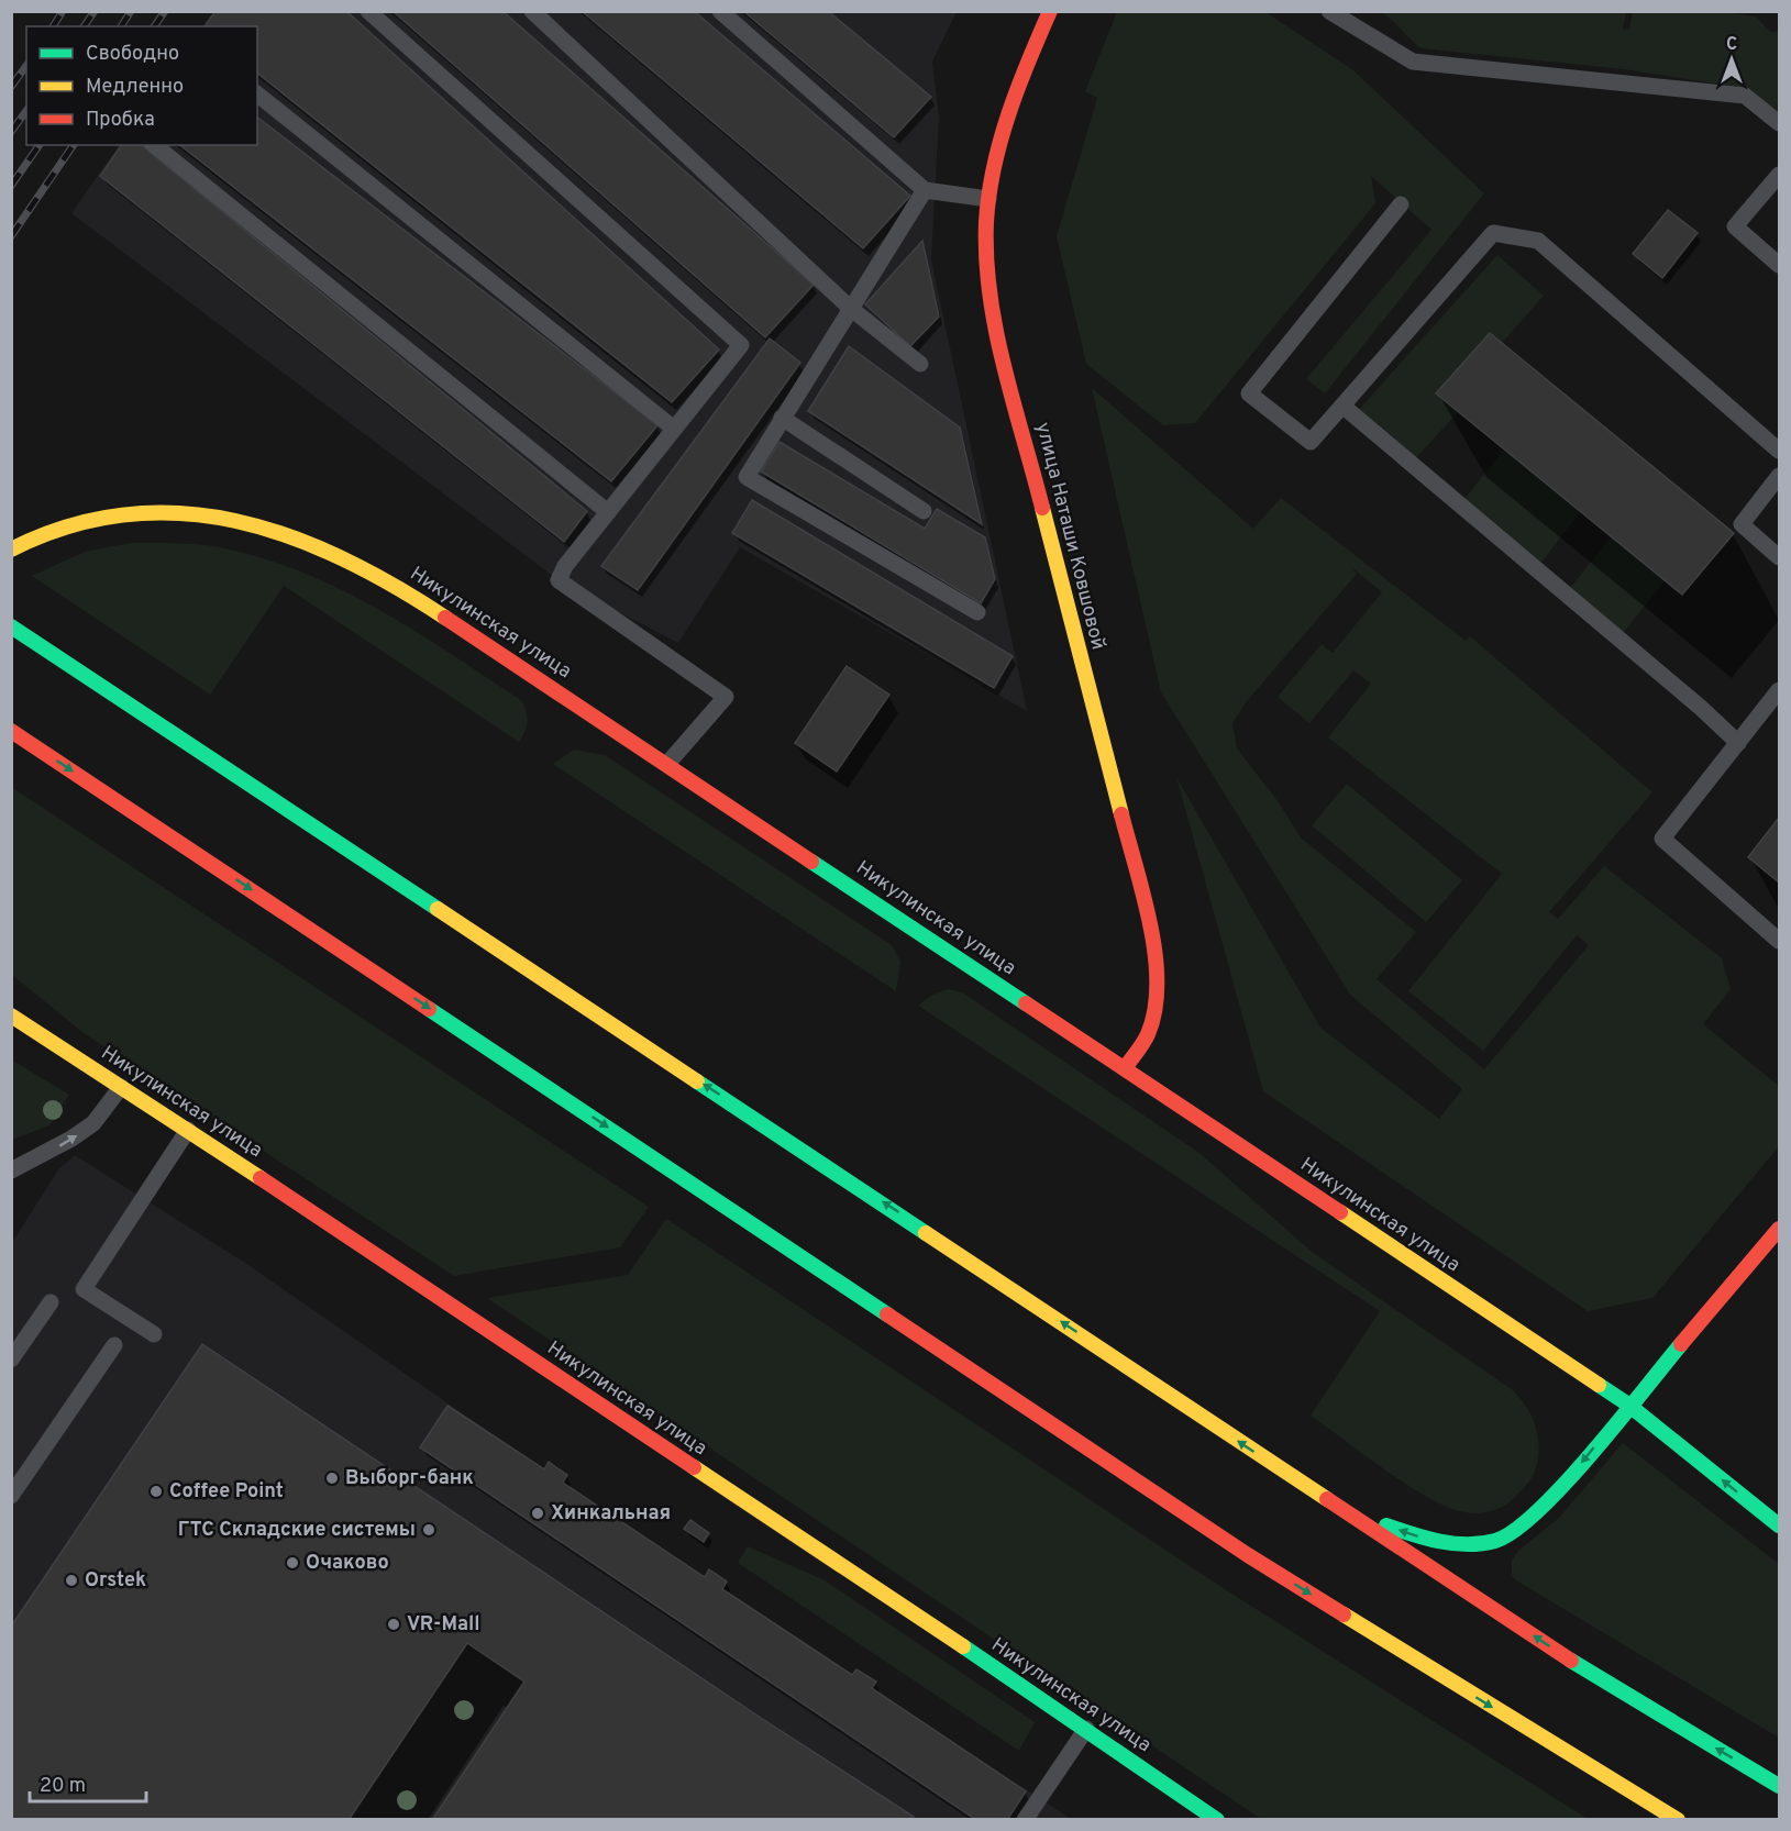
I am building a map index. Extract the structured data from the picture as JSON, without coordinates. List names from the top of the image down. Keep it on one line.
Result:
{"streets":{"street":["улица Наташи Ковшовой","Никулинская улица"]},"crossings":[["улица Наташи Ковшовой","Никулинская улица"]],"places":["Выборг-банк","Coffee Point","Хинкальная","ГТС Складские системы","Очаково","Orstek","VR-Mall"],"legend":["Свободно","Медленно","Пробка"],"scale_bar":"20 m","north":"top"}
